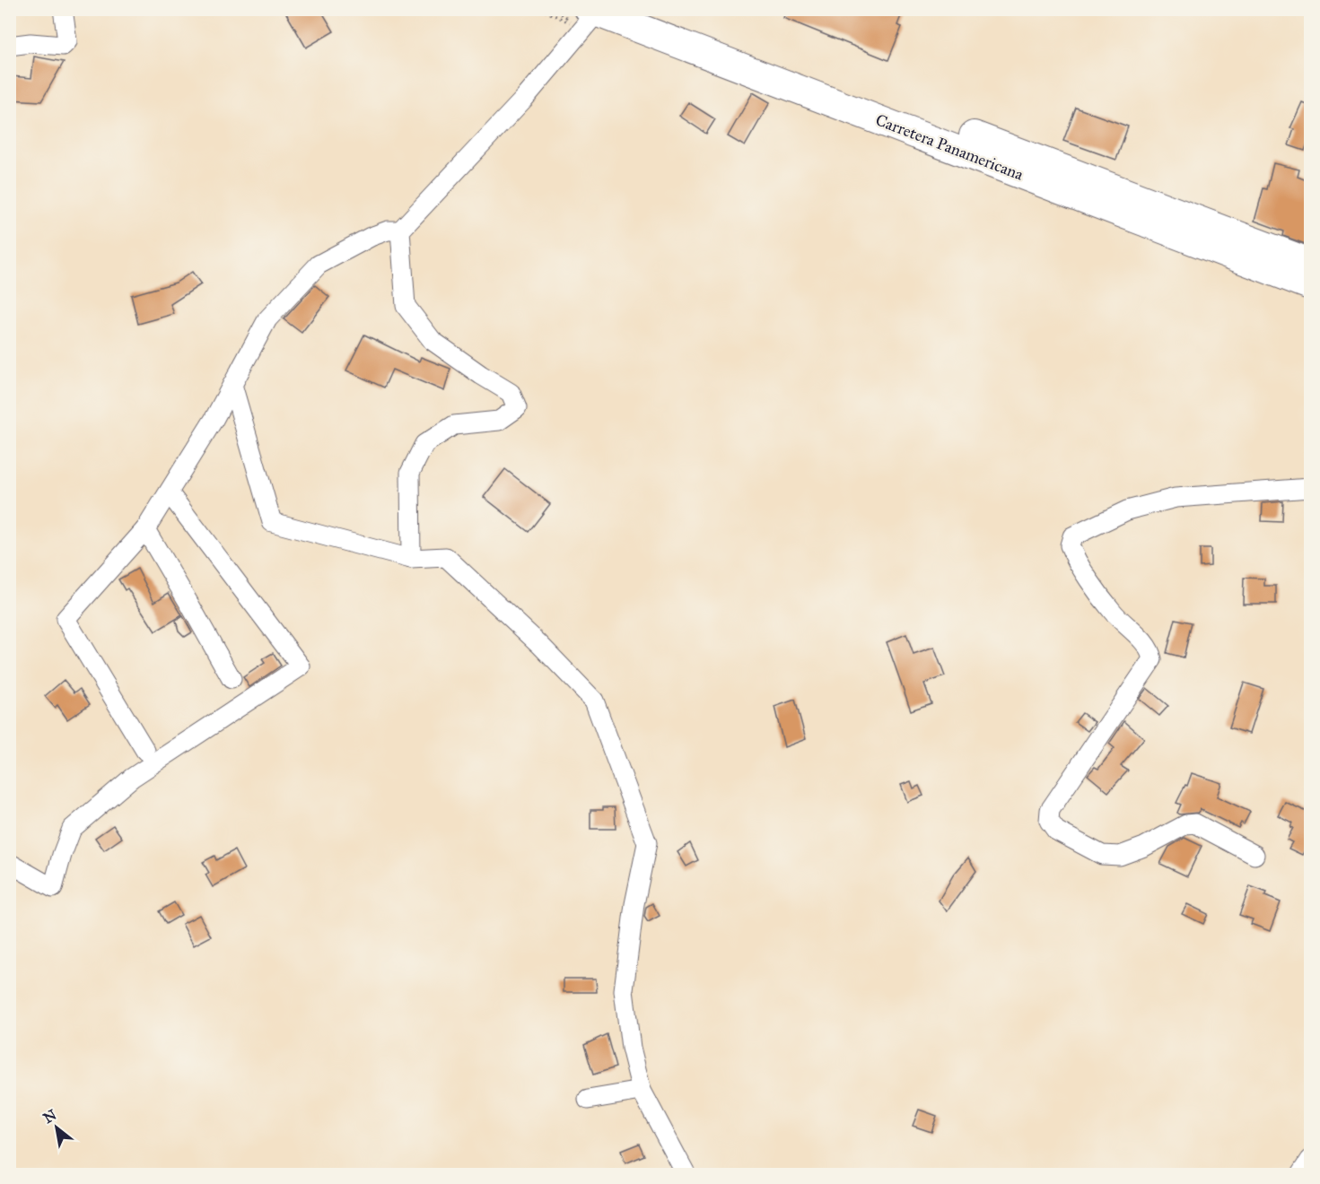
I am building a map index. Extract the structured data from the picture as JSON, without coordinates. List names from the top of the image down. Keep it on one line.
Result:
{"streets":{"highway":["Carretera Panamericana"]},"north":"top left"}
